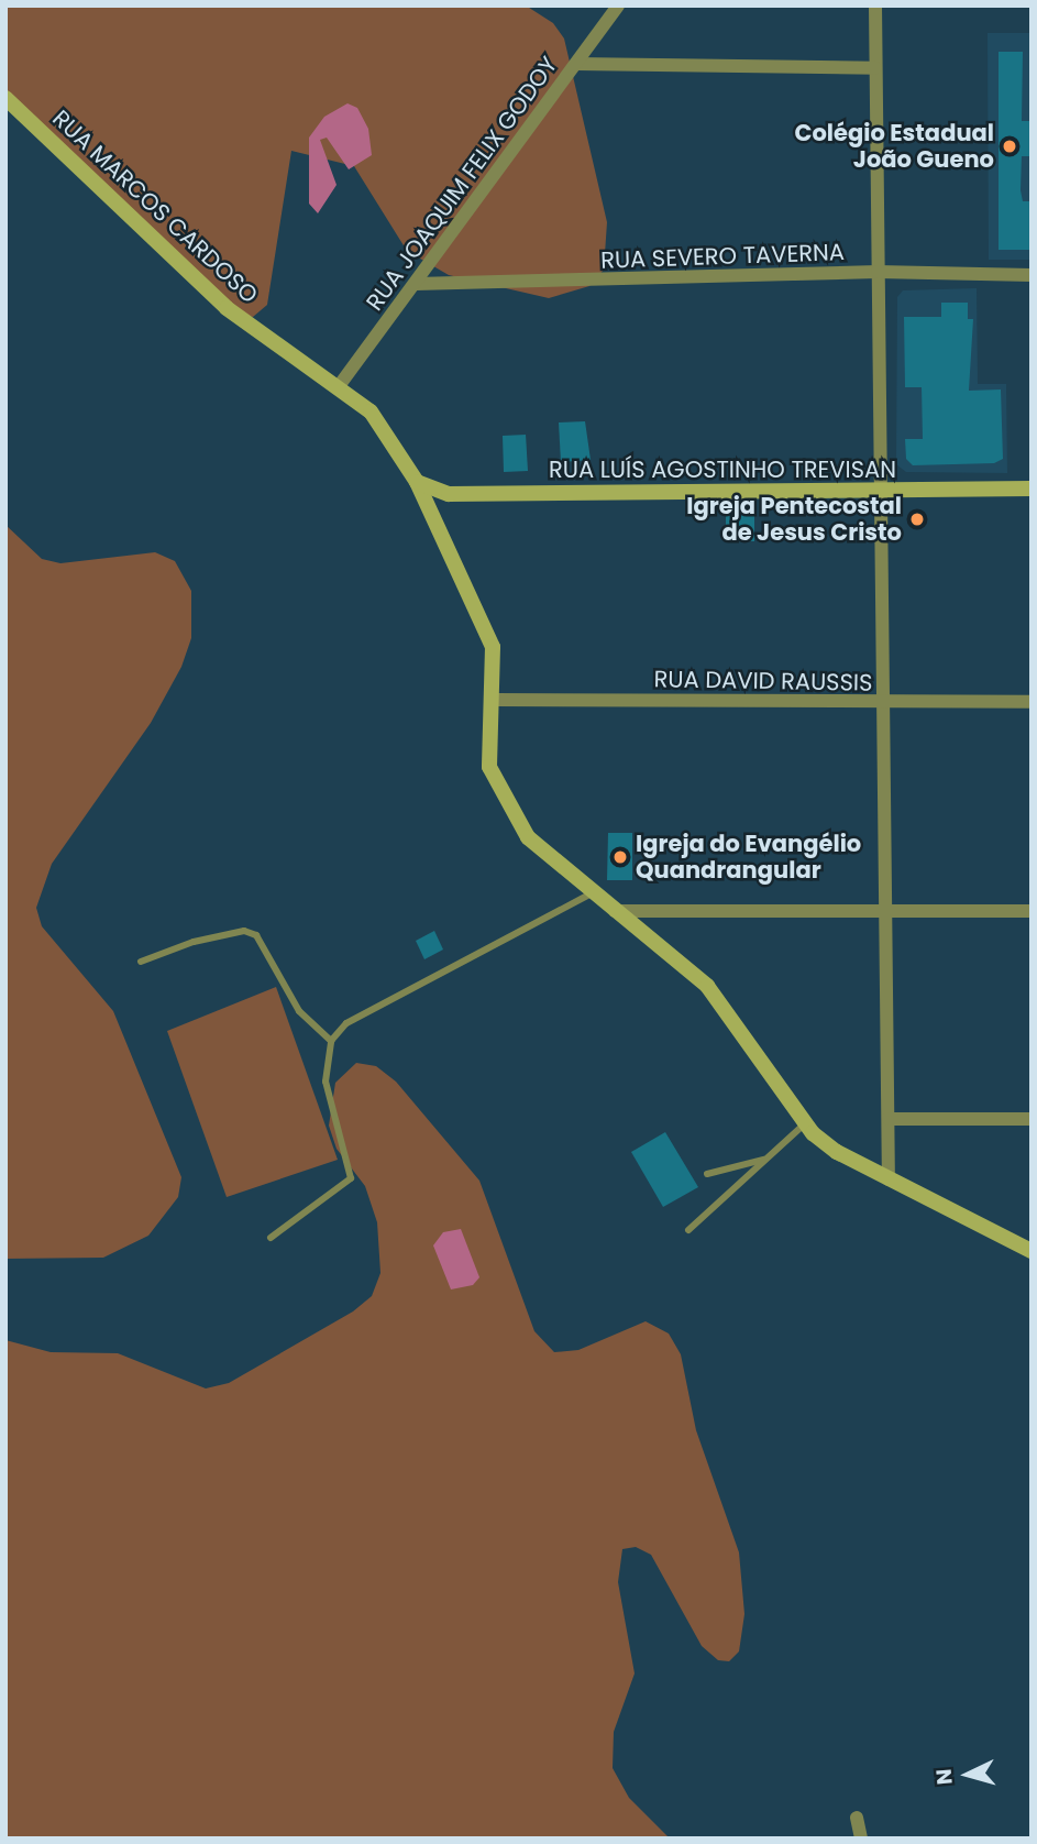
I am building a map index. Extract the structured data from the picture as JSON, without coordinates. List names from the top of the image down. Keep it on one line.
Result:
{"streets":{"street":["RUA JOAQUIM FELIX GODOY","RUA MARCOS CARDOSO","RUA SEVERO TAVERNA","RUA LUÍS AGOSTINHO TREVISAN","RUA DAVID RAUSSIS"]},"crossings":[["RUA JOAQUIM FELIX GODOY","RUA MARCOS CARDOSO"],["RUA JOAQUIM FELIX GODOY","RUA SEVERO TAVERNA"],["RUA MARCOS CARDOSO","RUA LUÍS AGOSTINHO TREVISAN"],["RUA MARCOS CARDOSO","RUA DAVID RAUSSIS"]],"places":["Colégio Estadual João Gueno","Igreja Pentecostal de Jesus Cristo","Igreja do Evangélio Quandrangular"],"north":"left"}
